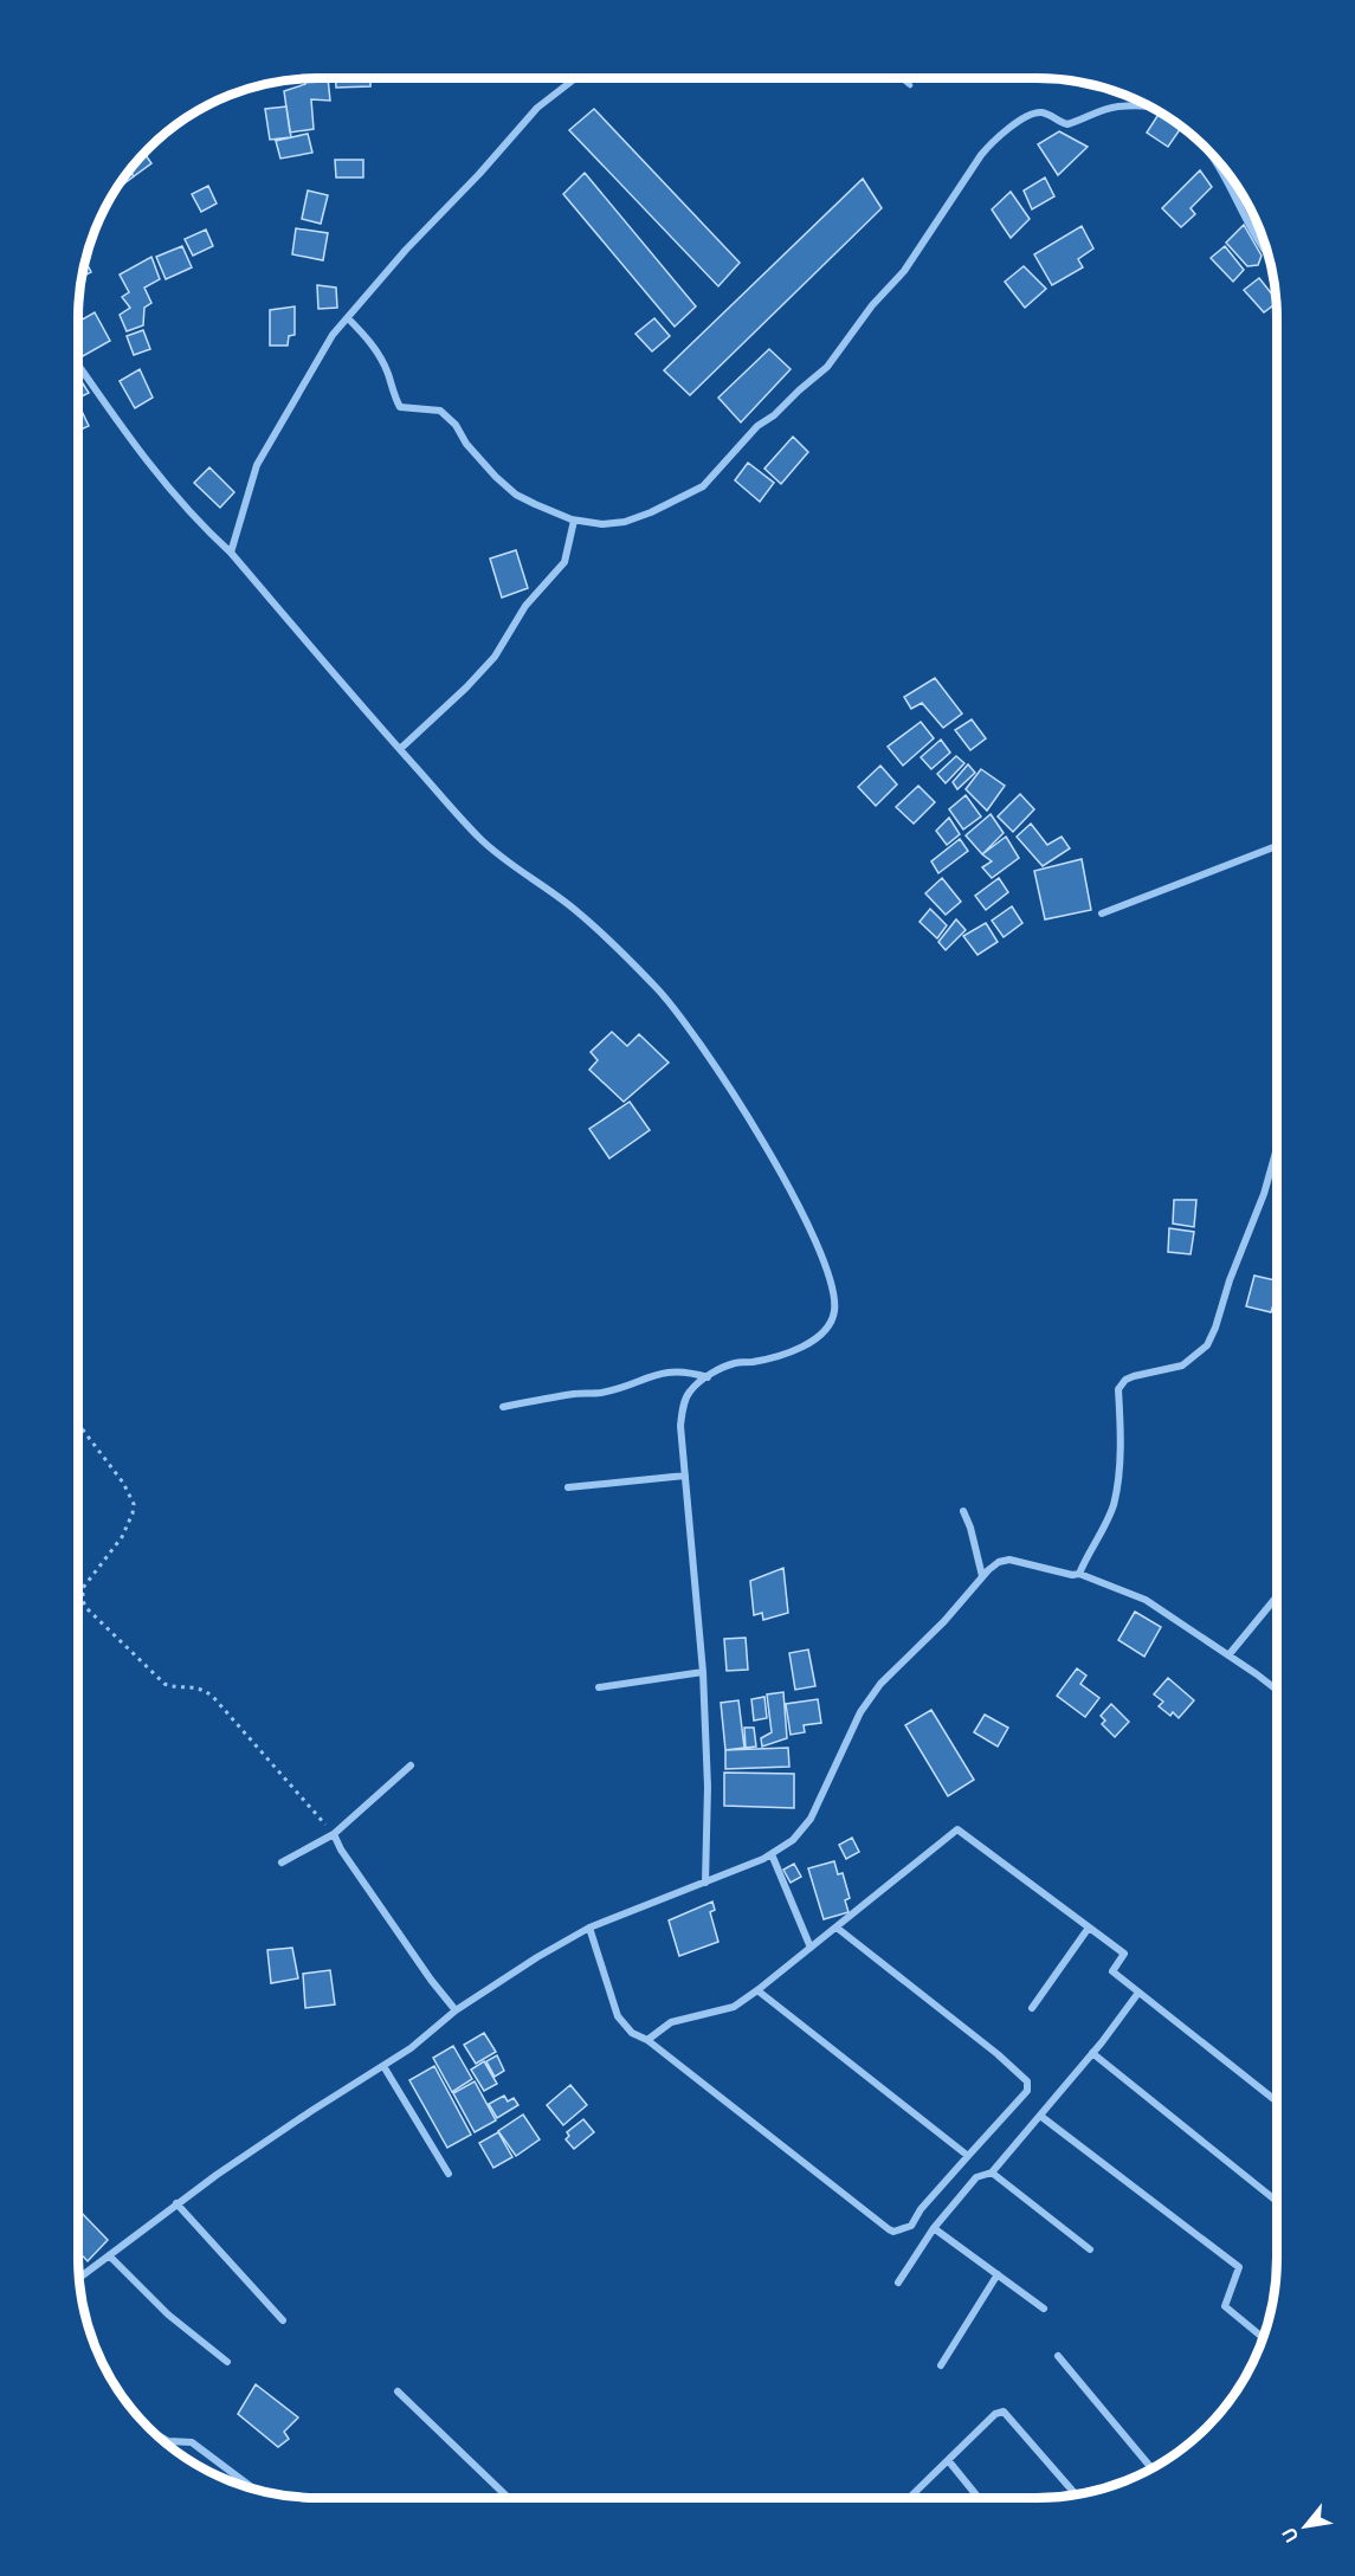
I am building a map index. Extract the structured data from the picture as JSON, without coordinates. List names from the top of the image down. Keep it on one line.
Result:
{"north":"bottom left"}
